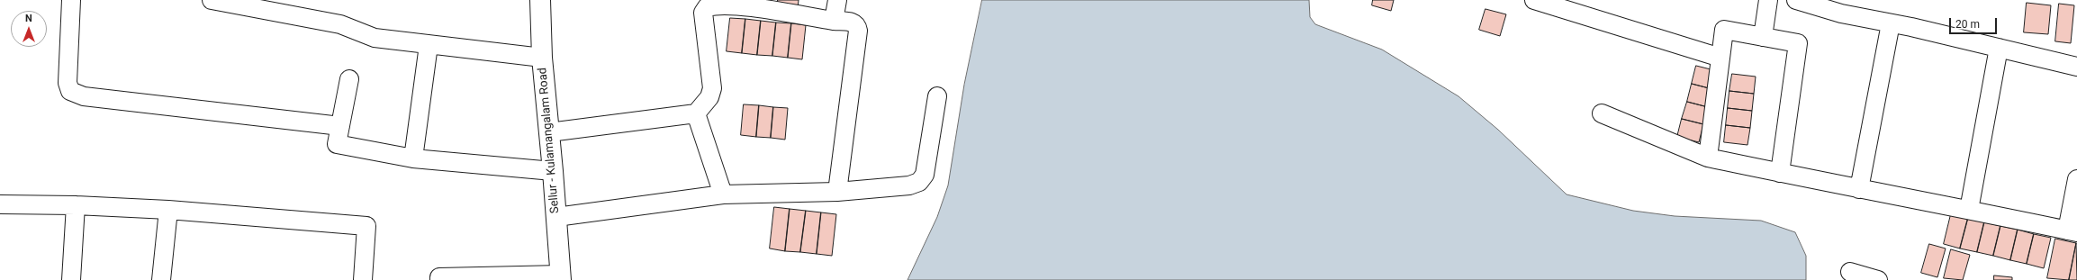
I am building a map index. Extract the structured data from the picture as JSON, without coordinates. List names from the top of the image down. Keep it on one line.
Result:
{"streets":{"main road":["Sellur - Kulamangalam Road"]},"scale_bar":"20 m","north":"top"}
